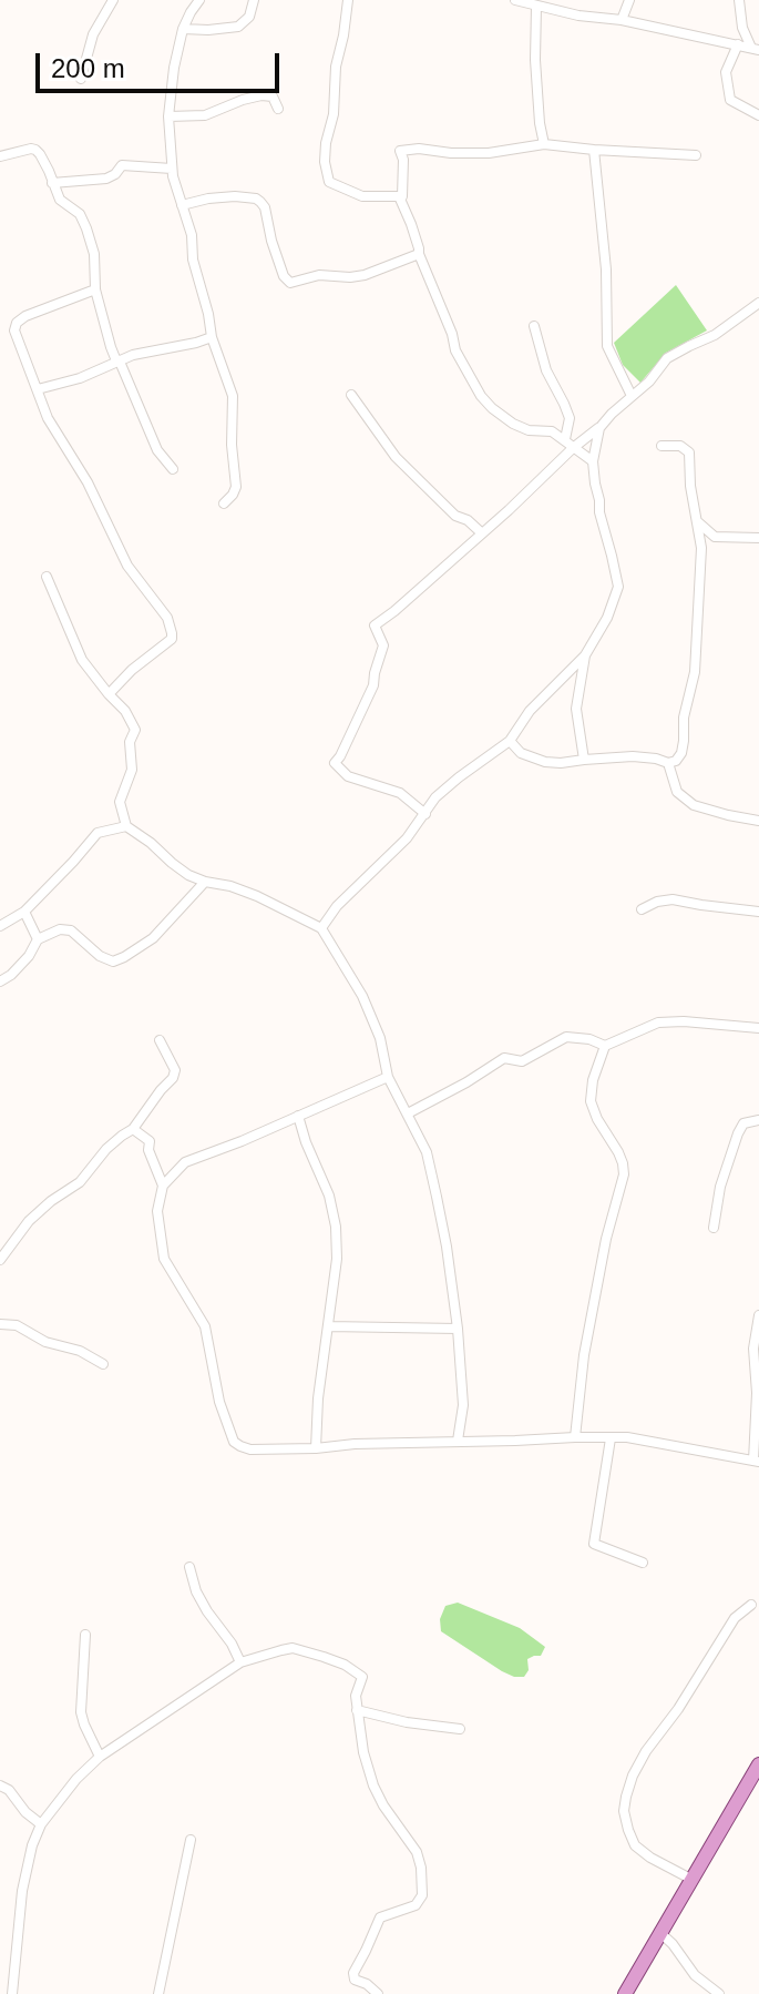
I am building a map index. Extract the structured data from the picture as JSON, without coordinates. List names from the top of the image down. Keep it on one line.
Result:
{"scale_bar":"200 m"}
